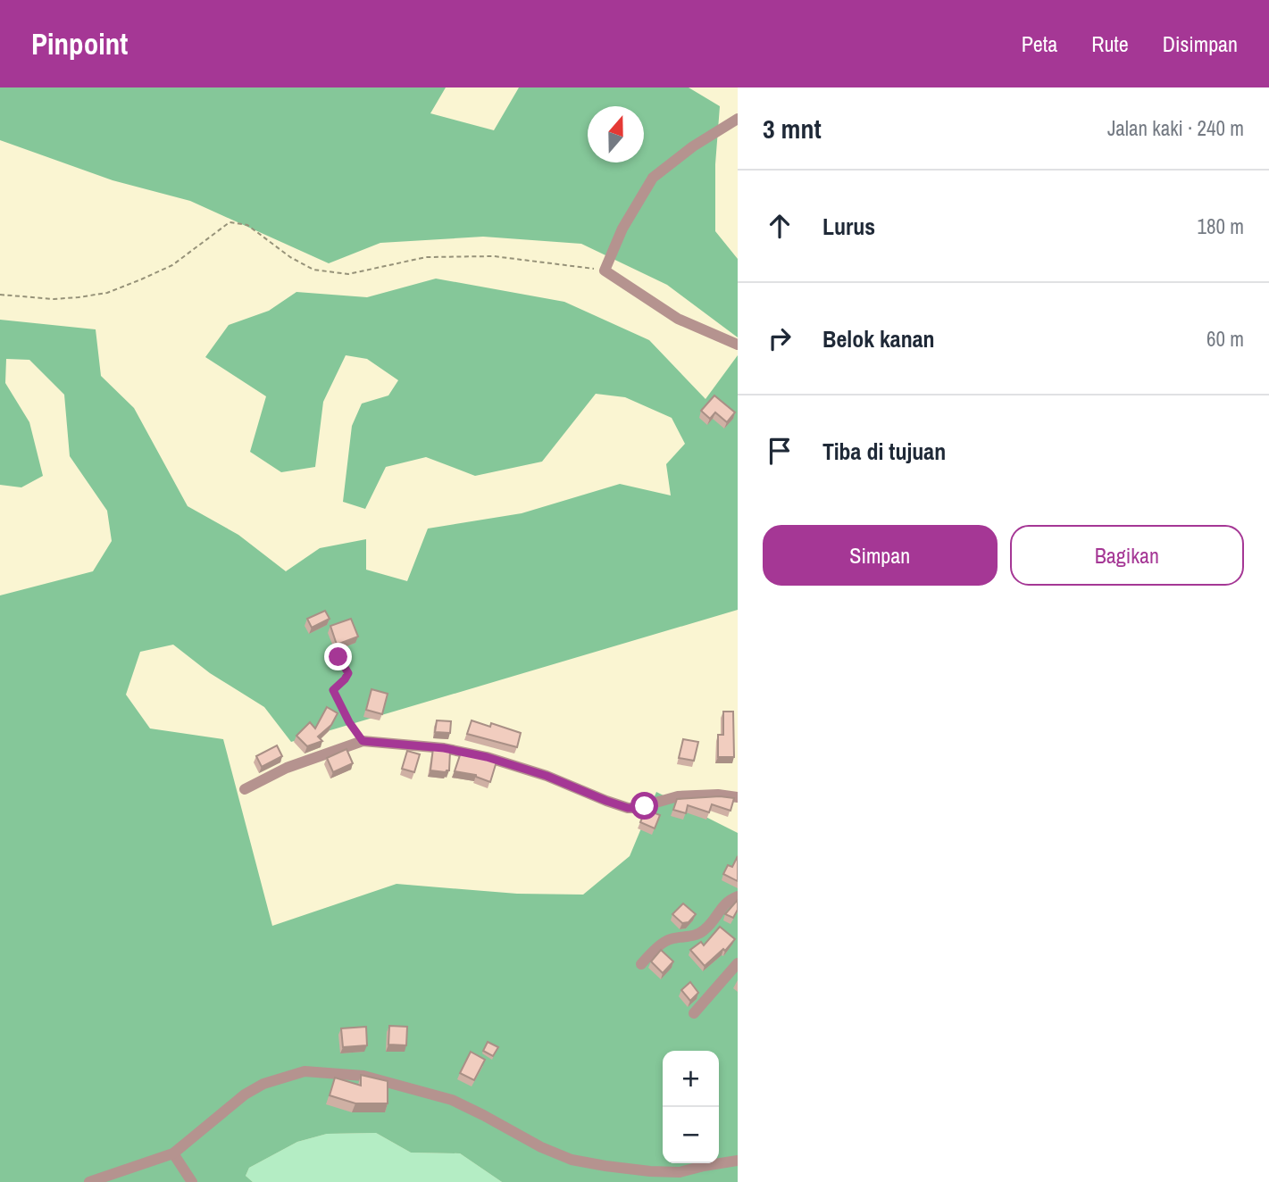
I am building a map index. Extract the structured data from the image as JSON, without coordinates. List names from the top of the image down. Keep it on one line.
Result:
{"north":"top","page":{"header":"Pinpoint","nav":["Peta","Rute","Disimpan"],"heading":["3 mnt","Jalan kaki · 240 m"],"list":[["Lurus","180 m"],["Belok kanan","60 m"],"Tiba di tujuan"],"buttons":["Simpan","Bagikan"],"map_buttons":["+","−"]}}
